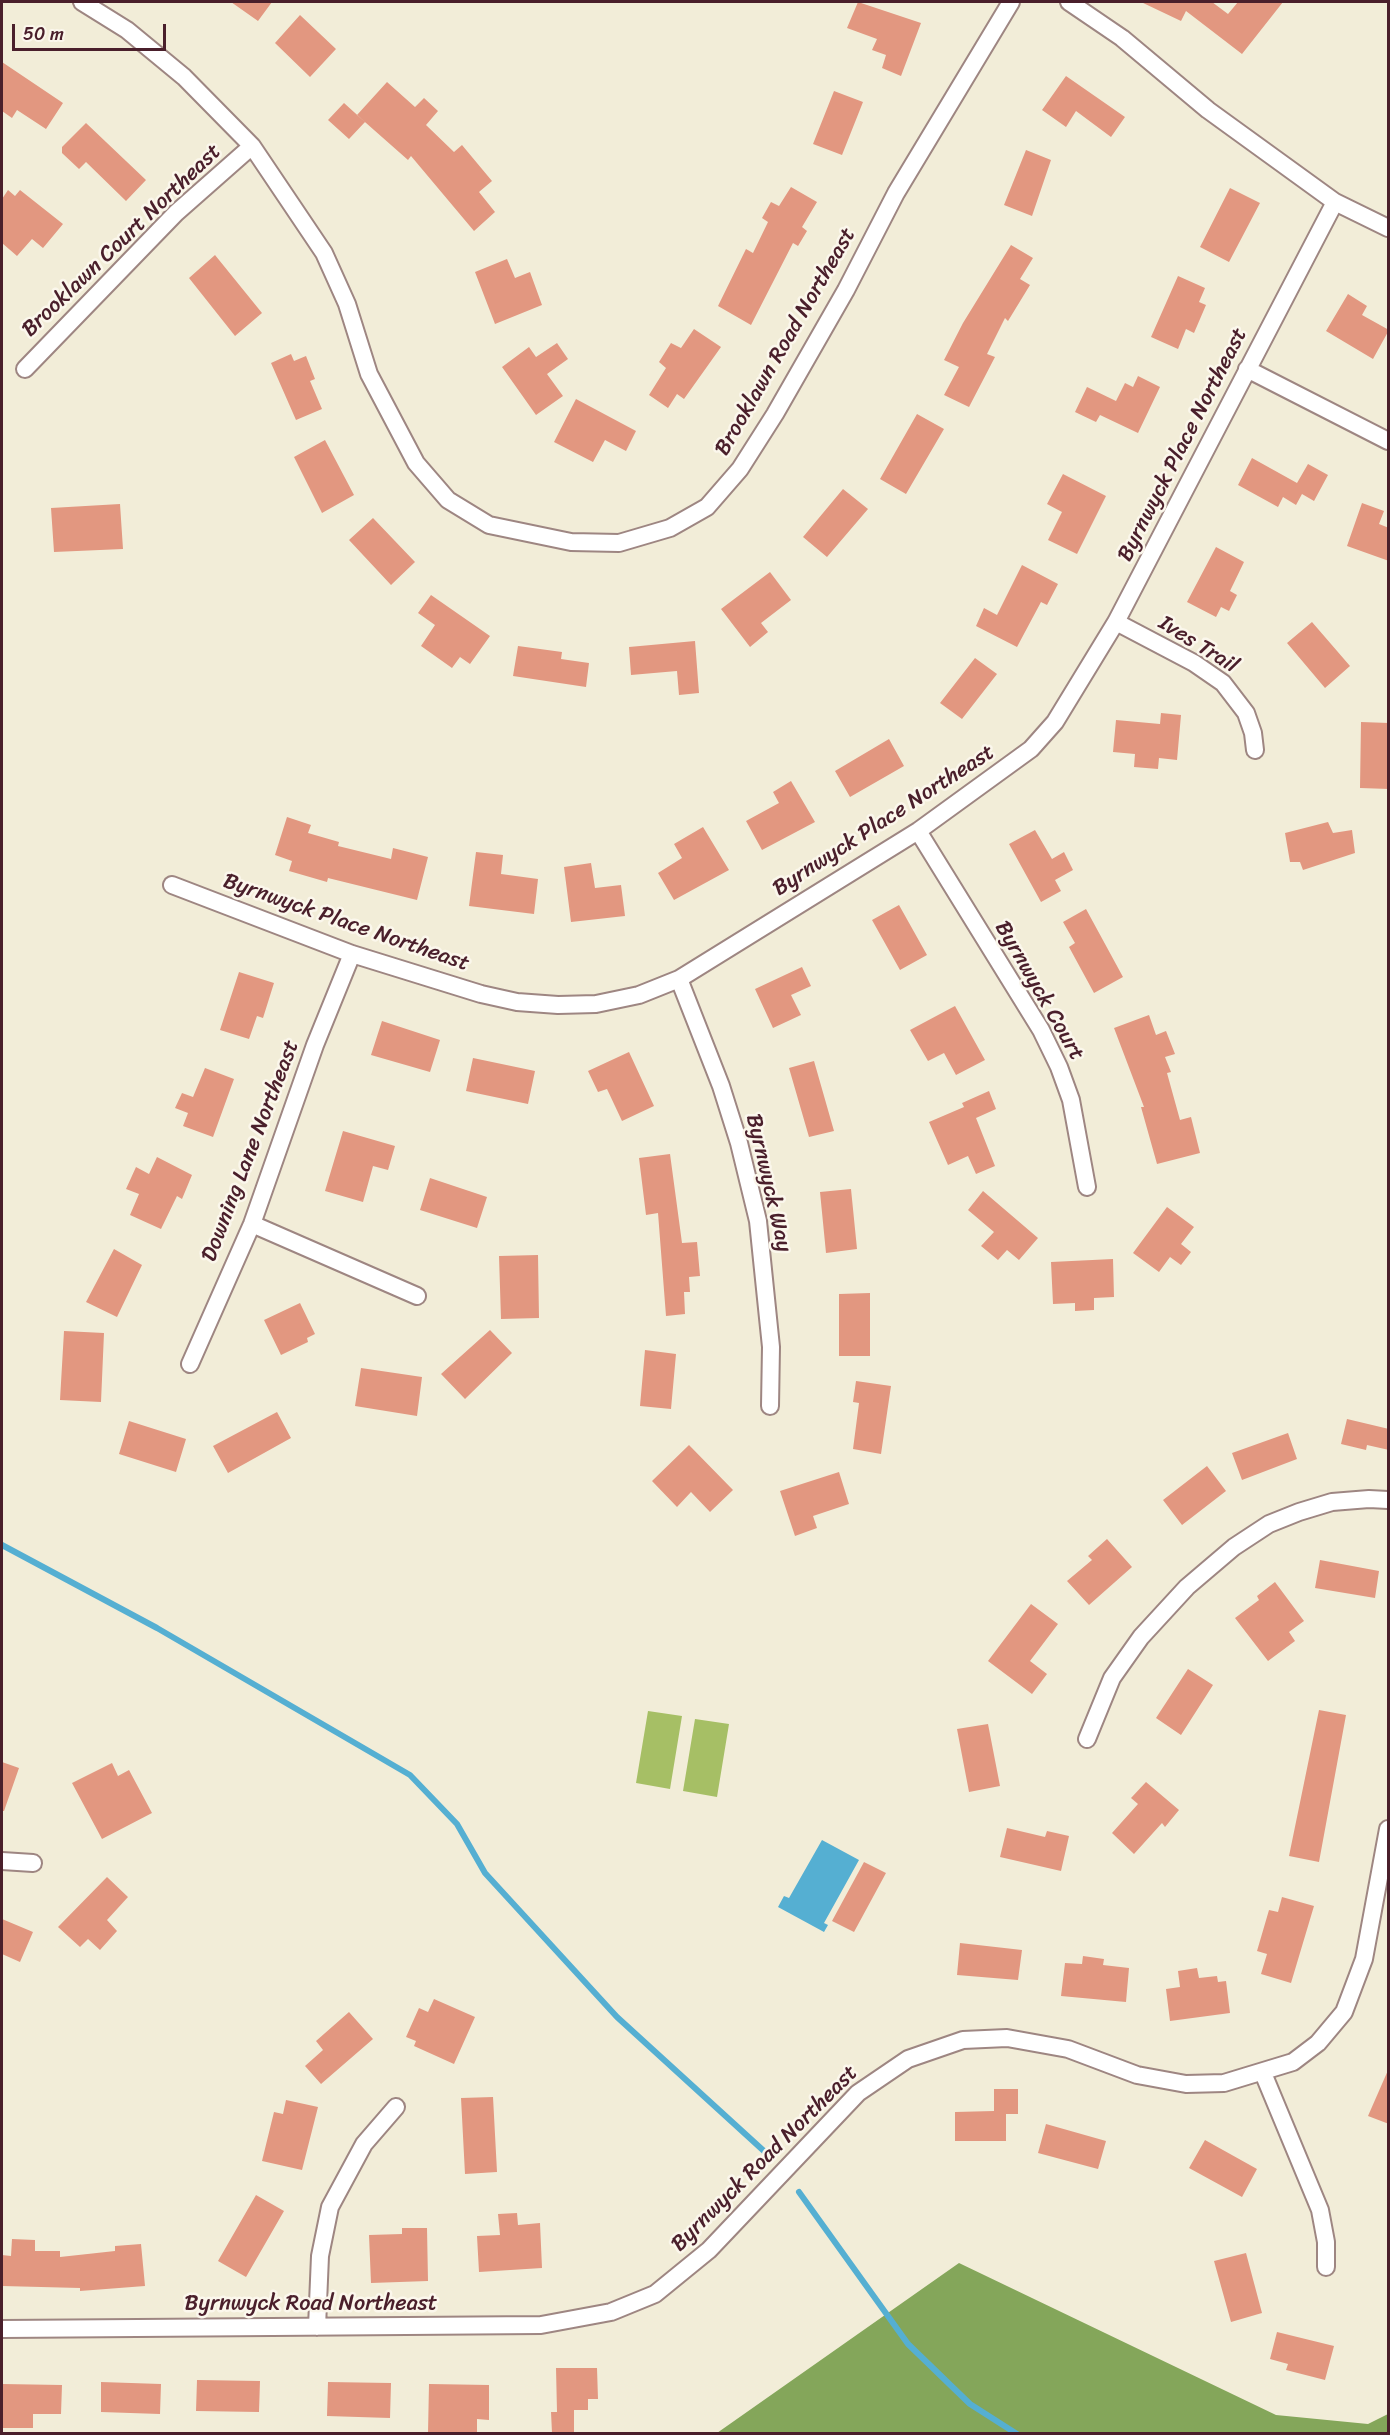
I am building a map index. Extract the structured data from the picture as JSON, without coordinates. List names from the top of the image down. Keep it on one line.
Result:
{"streets":{"street":["Brooklawn Court Northeast","Brooklawn Road Northeast","Byrnwyck Place Northeast","Ives Trail","Byrnwyck Court","Downing Lane Northeast","Byrnwyck Way","Byrnwyck Road Northeast"]},"crossings":[["Brooklawn Court Northeast","Brooklawn Road Northeast"],["Byrnwyck Place Northeast","Ives Trail"],["Byrnwyck Place Northeast","Byrnwyck Court"],["Byrnwyck Place Northeast","Downing Lane Northeast"],["Byrnwyck Place Northeast","Byrnwyck Way"]],"scale_bar":"50 m"}
